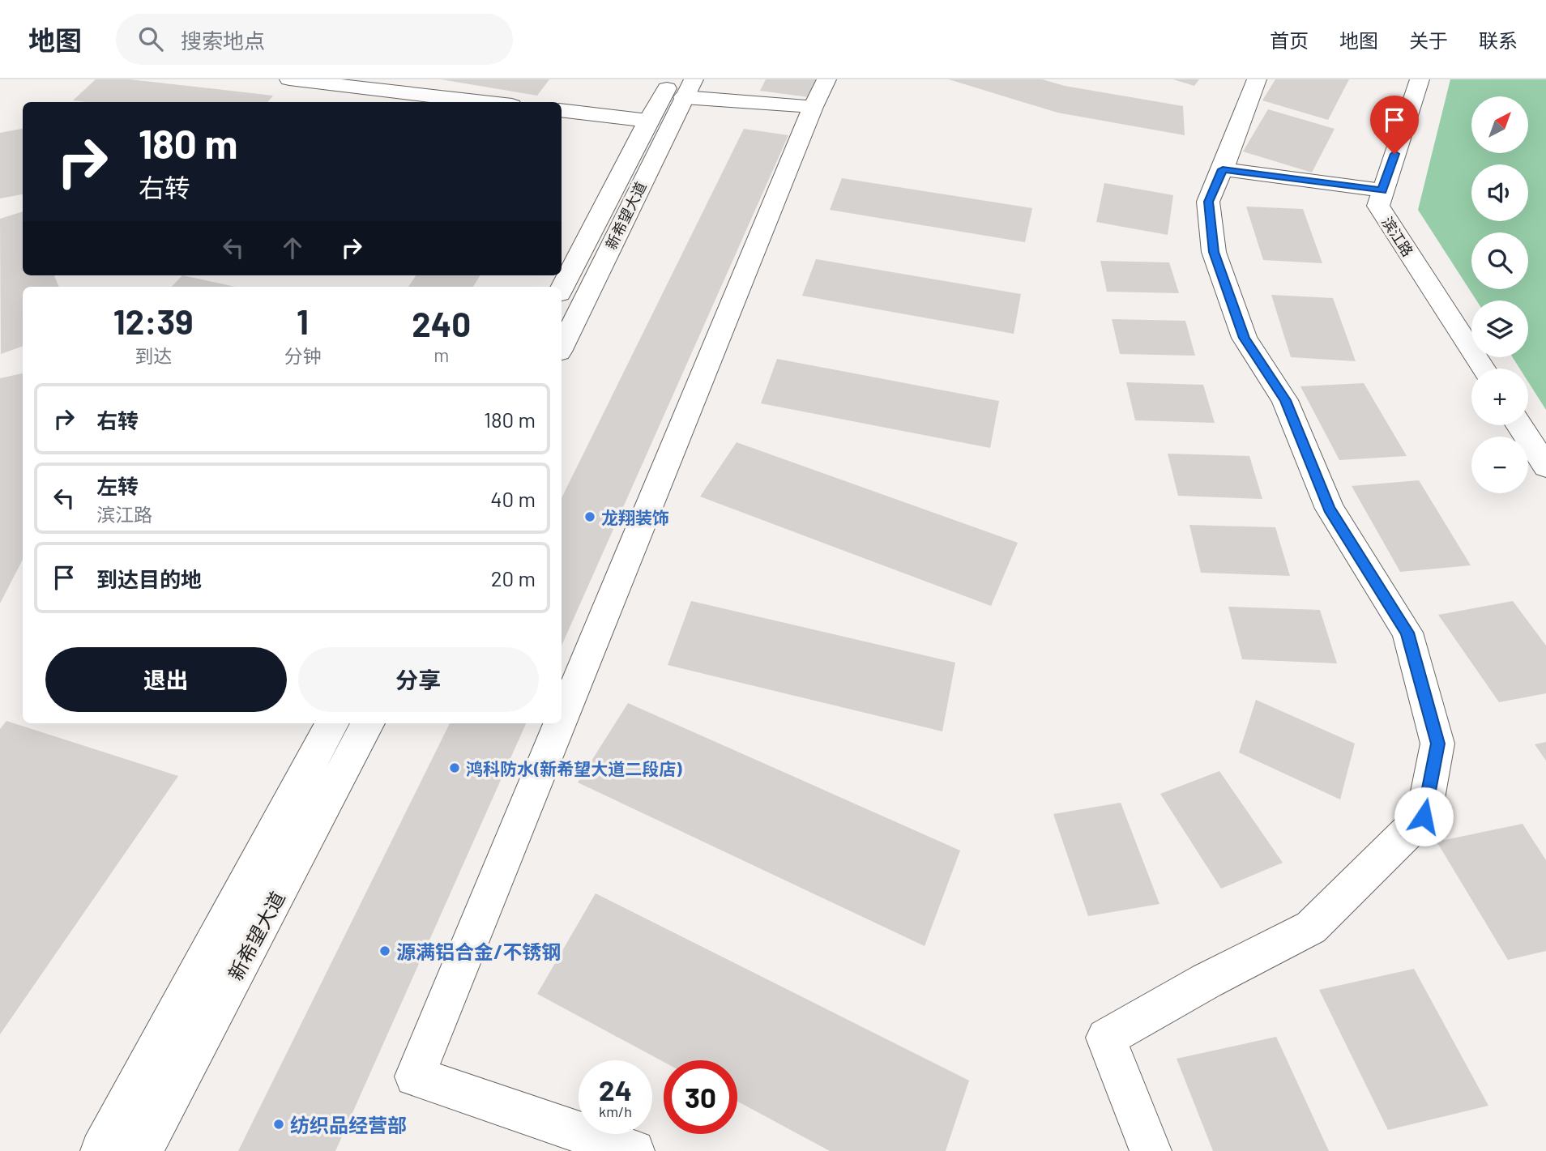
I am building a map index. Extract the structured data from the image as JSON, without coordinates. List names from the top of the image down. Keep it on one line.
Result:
{"streets":{"street":["新希望大道","滨江路"]},"places":["龙翔装饰","鸿科防水(新希望大道二段店)","源满铝合金/不锈钢","纺织品经营部"],"north":"top right","page":{"header":"地图","search":"搜索地点","nav":["首页","地图","关于","联系"],"map_buttons":["+","−"],"turn":["180 m","右转"],"eta":["12:39","到达","1","分钟","240","m"],"list":[{"name":"右转","value":"180 m"},{"name":"左转","note":"滨江路","value":"40 m"},{"name":"到达目的地","value":"20 m"}],"buttons":["退出","分享"],"speed":"24 km/h","limit":"30"}}
